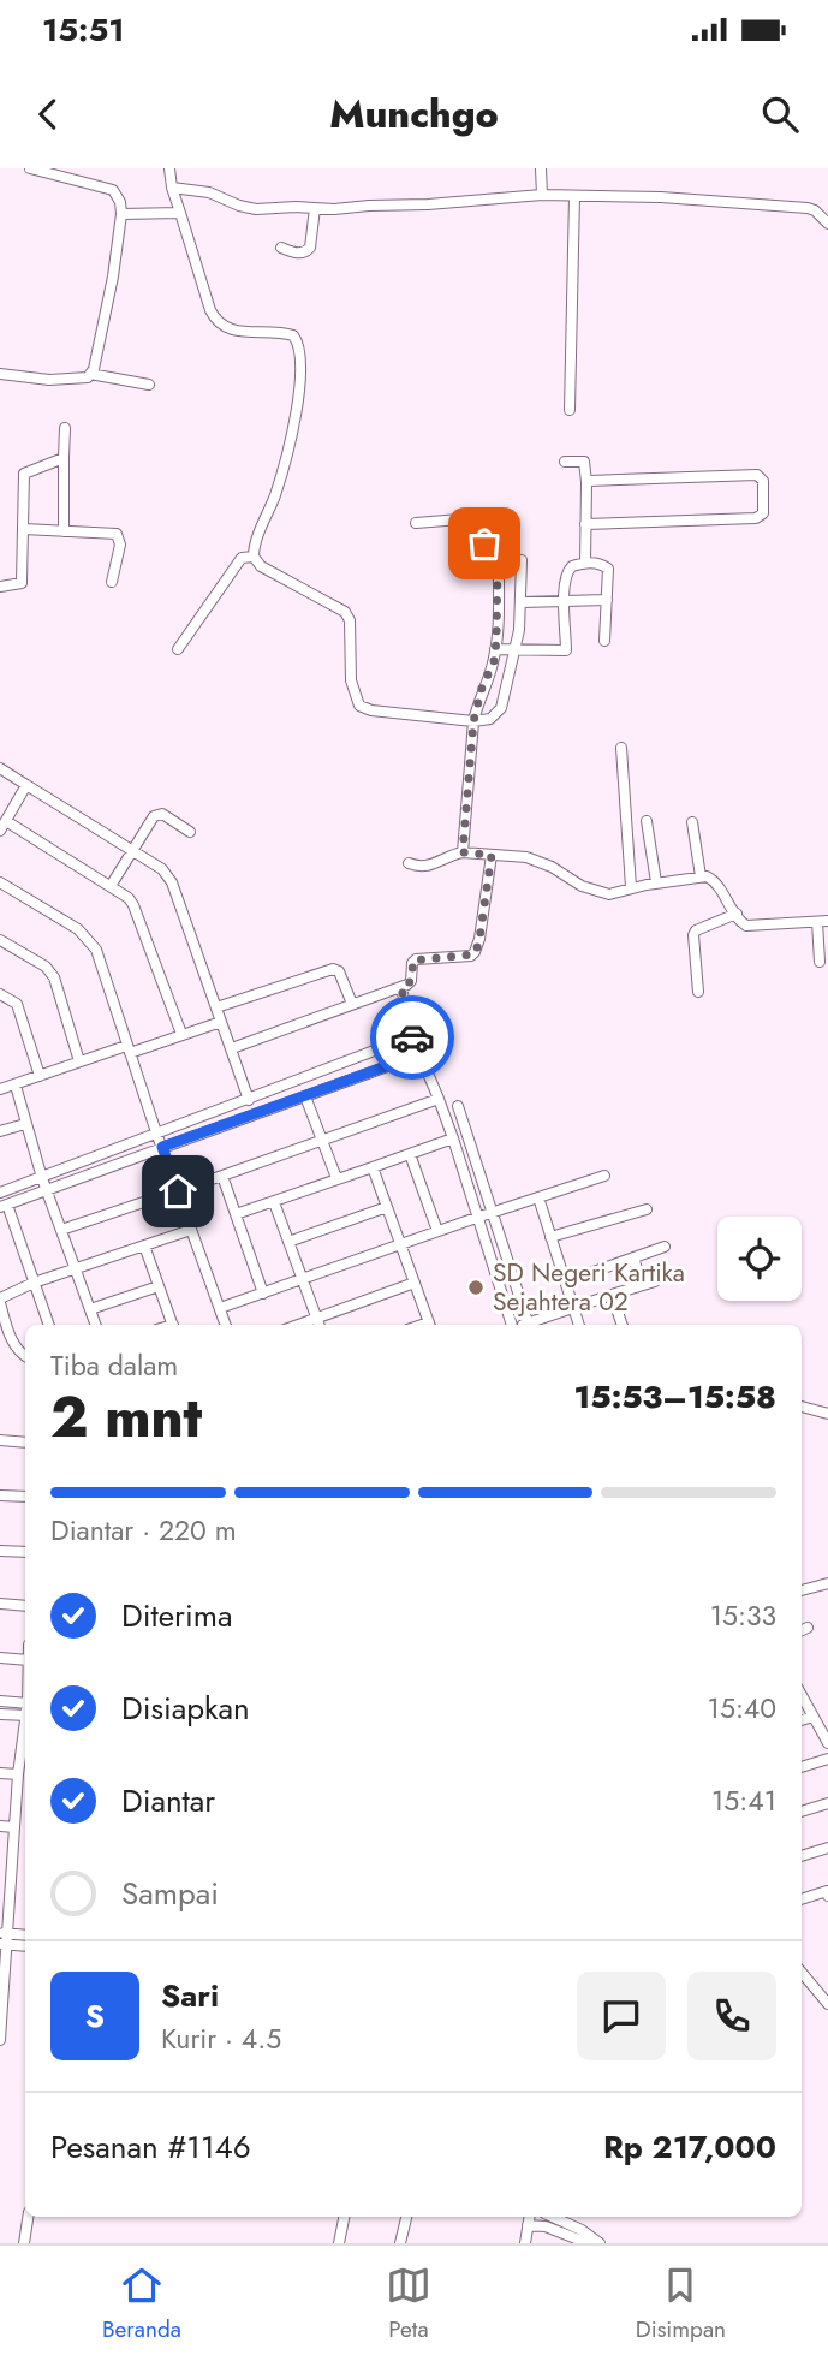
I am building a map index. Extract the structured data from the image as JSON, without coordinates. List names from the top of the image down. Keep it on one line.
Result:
{"places":["SD Negeri Kartika Sejahtera 02"],"page":{"status":"15:51","header":"Munchgo","heading":["2 mnt","Tiba dalam","15:53–15:58"],"panel":["Sari","Kurir · 4.5","Pesanan #1146","Rp 217,000"],"bar":"Diantar · 220 m","list":[["Diterima","15:33"],["Disiapkan","15:40"],["Diantar","15:41"],"Sampai"],"round":"S","tabs":["Beranda","Peta","Disimpan"]}}
